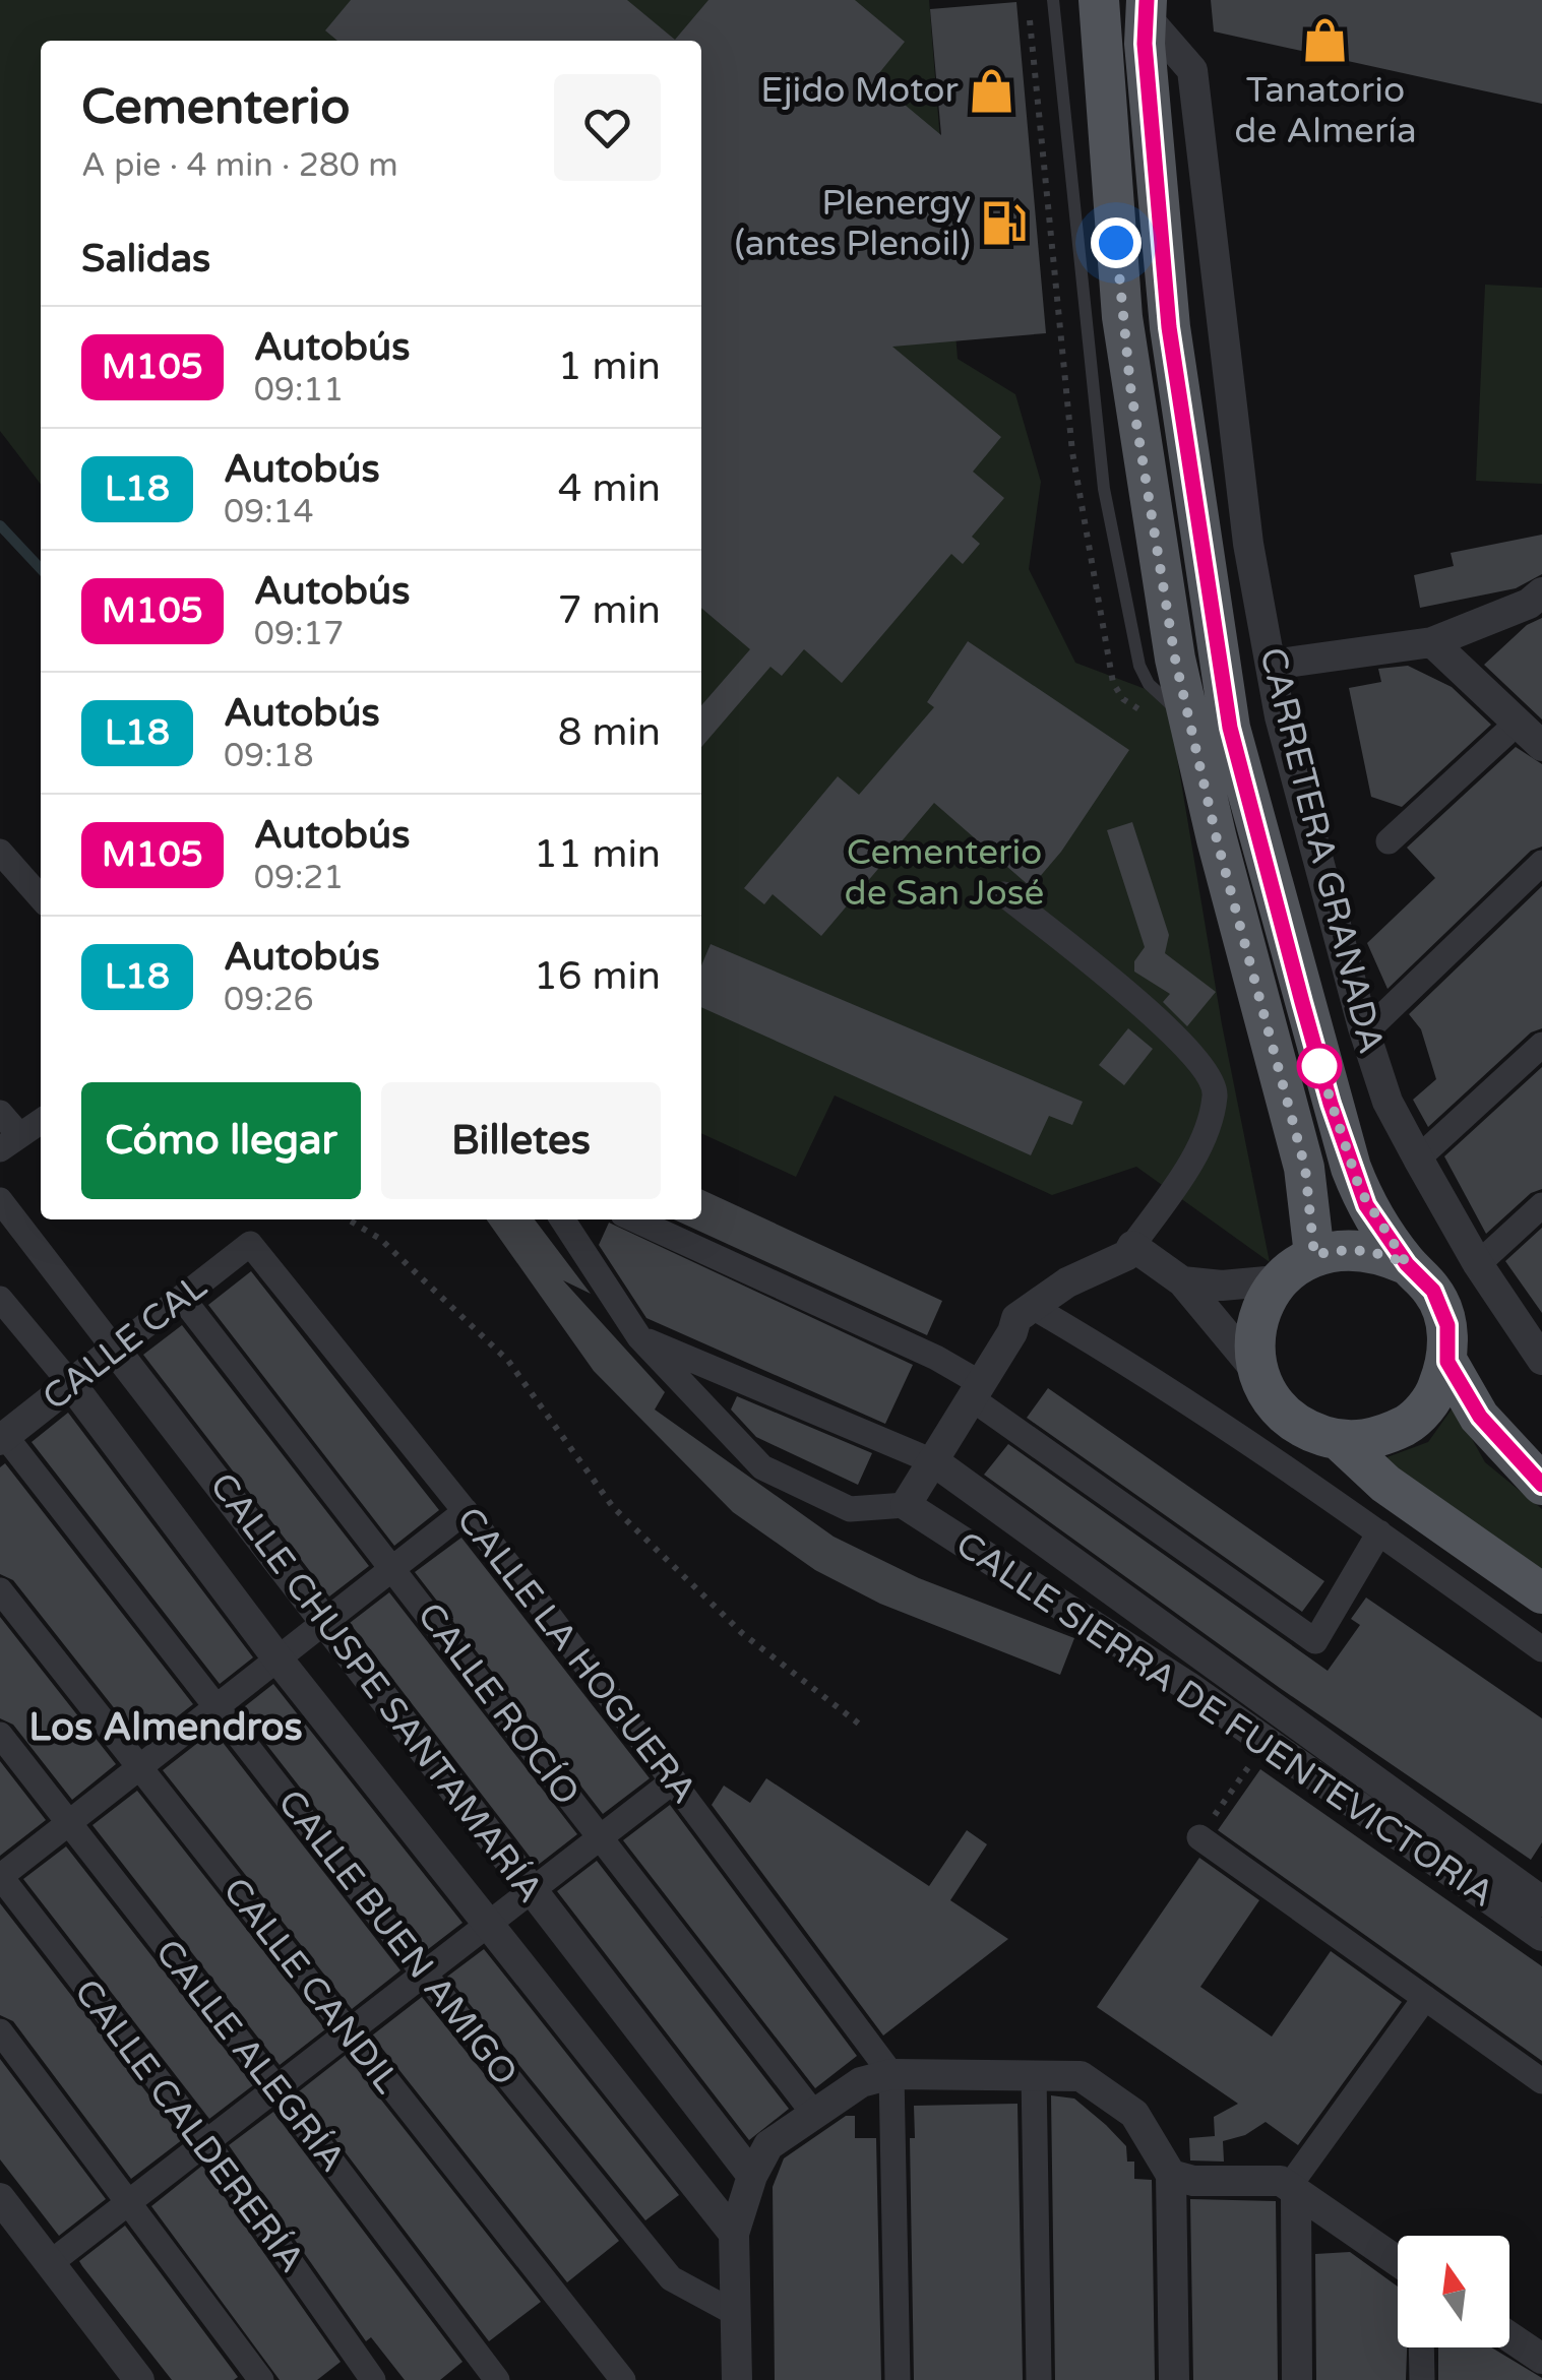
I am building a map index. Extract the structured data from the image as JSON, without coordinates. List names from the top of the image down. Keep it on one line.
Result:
{"streets":{"main road":["CARRETERA GRANADA"],"street":["CALLE CAL","CALLE LA HOGUERA","CALLE CHUSPE SANTAMARÍA","CALLE ROCÍO","CALLE SIERRA DE FUENTEVICTORIA","CALLE BUEN AMIGO","CALLE CANDIL","CALLE ALEGRÍA","CALLE CALDERERÍA"]},"crossings":[["CALLE CAL","CALLE LA HOGUERA"],["CALLE CAL","CALLE CHUSPE SANTAMARÍA"],["CALLE CAL","CALLE ROCÍO"],["CALLE CAL","CALLE BUEN AMIGO"]],"districts":["Los Almendros"],"parks":["Cementerio de San José"],"places":{"shop":["Tanatorio de Almería","Ejido Motor"],"fuel station":["Plenergy (antes Plenoil)"]},"lines":["bus line M105"],"north":"top","page":{"heading":[["Cementerio","A pie · 4 min · 280 m"],"Salidas"],"list":[{"mark":"M105","name":"Autobús","note":"09:11","value":"1 min"},{"mark":"L18","name":"Autobús","note":"09:14","value":"4 min"},{"mark":"M105","name":"Autobús","note":"09:17","value":"7 min"},{"mark":"L18","name":"Autobús","note":"09:18","value":"8 min"},{"mark":"M105","name":"Autobús","note":"09:21","value":"11 min"},{"mark":"L18","name":"Autobús","note":"09:26","value":"16 min"}],"buttons":["Cómo llegar","Billetes"]}}
